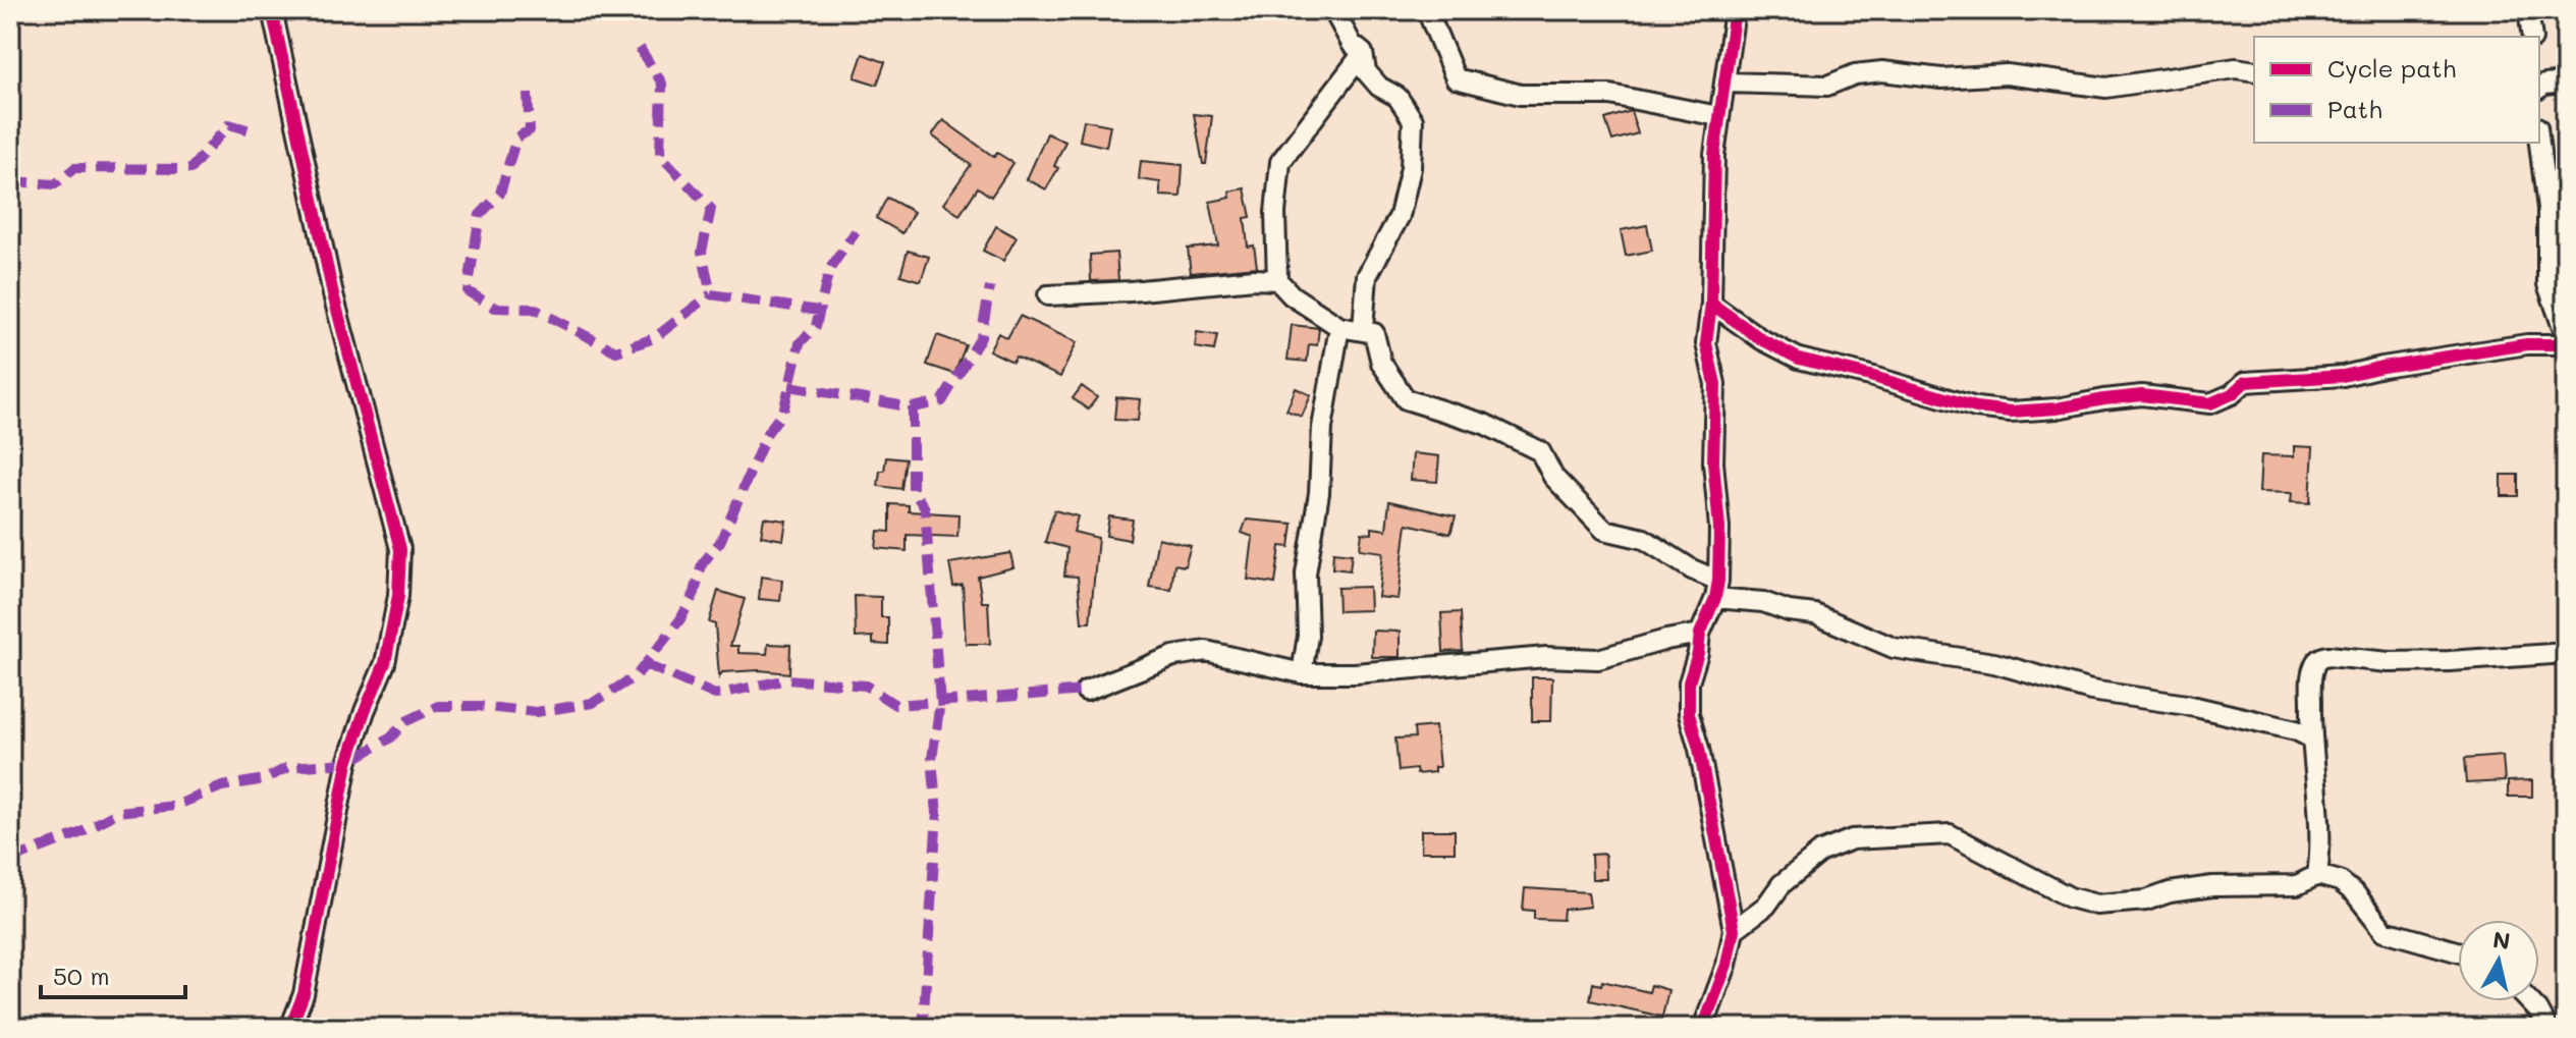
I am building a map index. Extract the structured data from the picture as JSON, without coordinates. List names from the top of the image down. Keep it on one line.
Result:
{"legend":["Cycle path","Path"],"scale_bar":"50 m","north":"top"}
